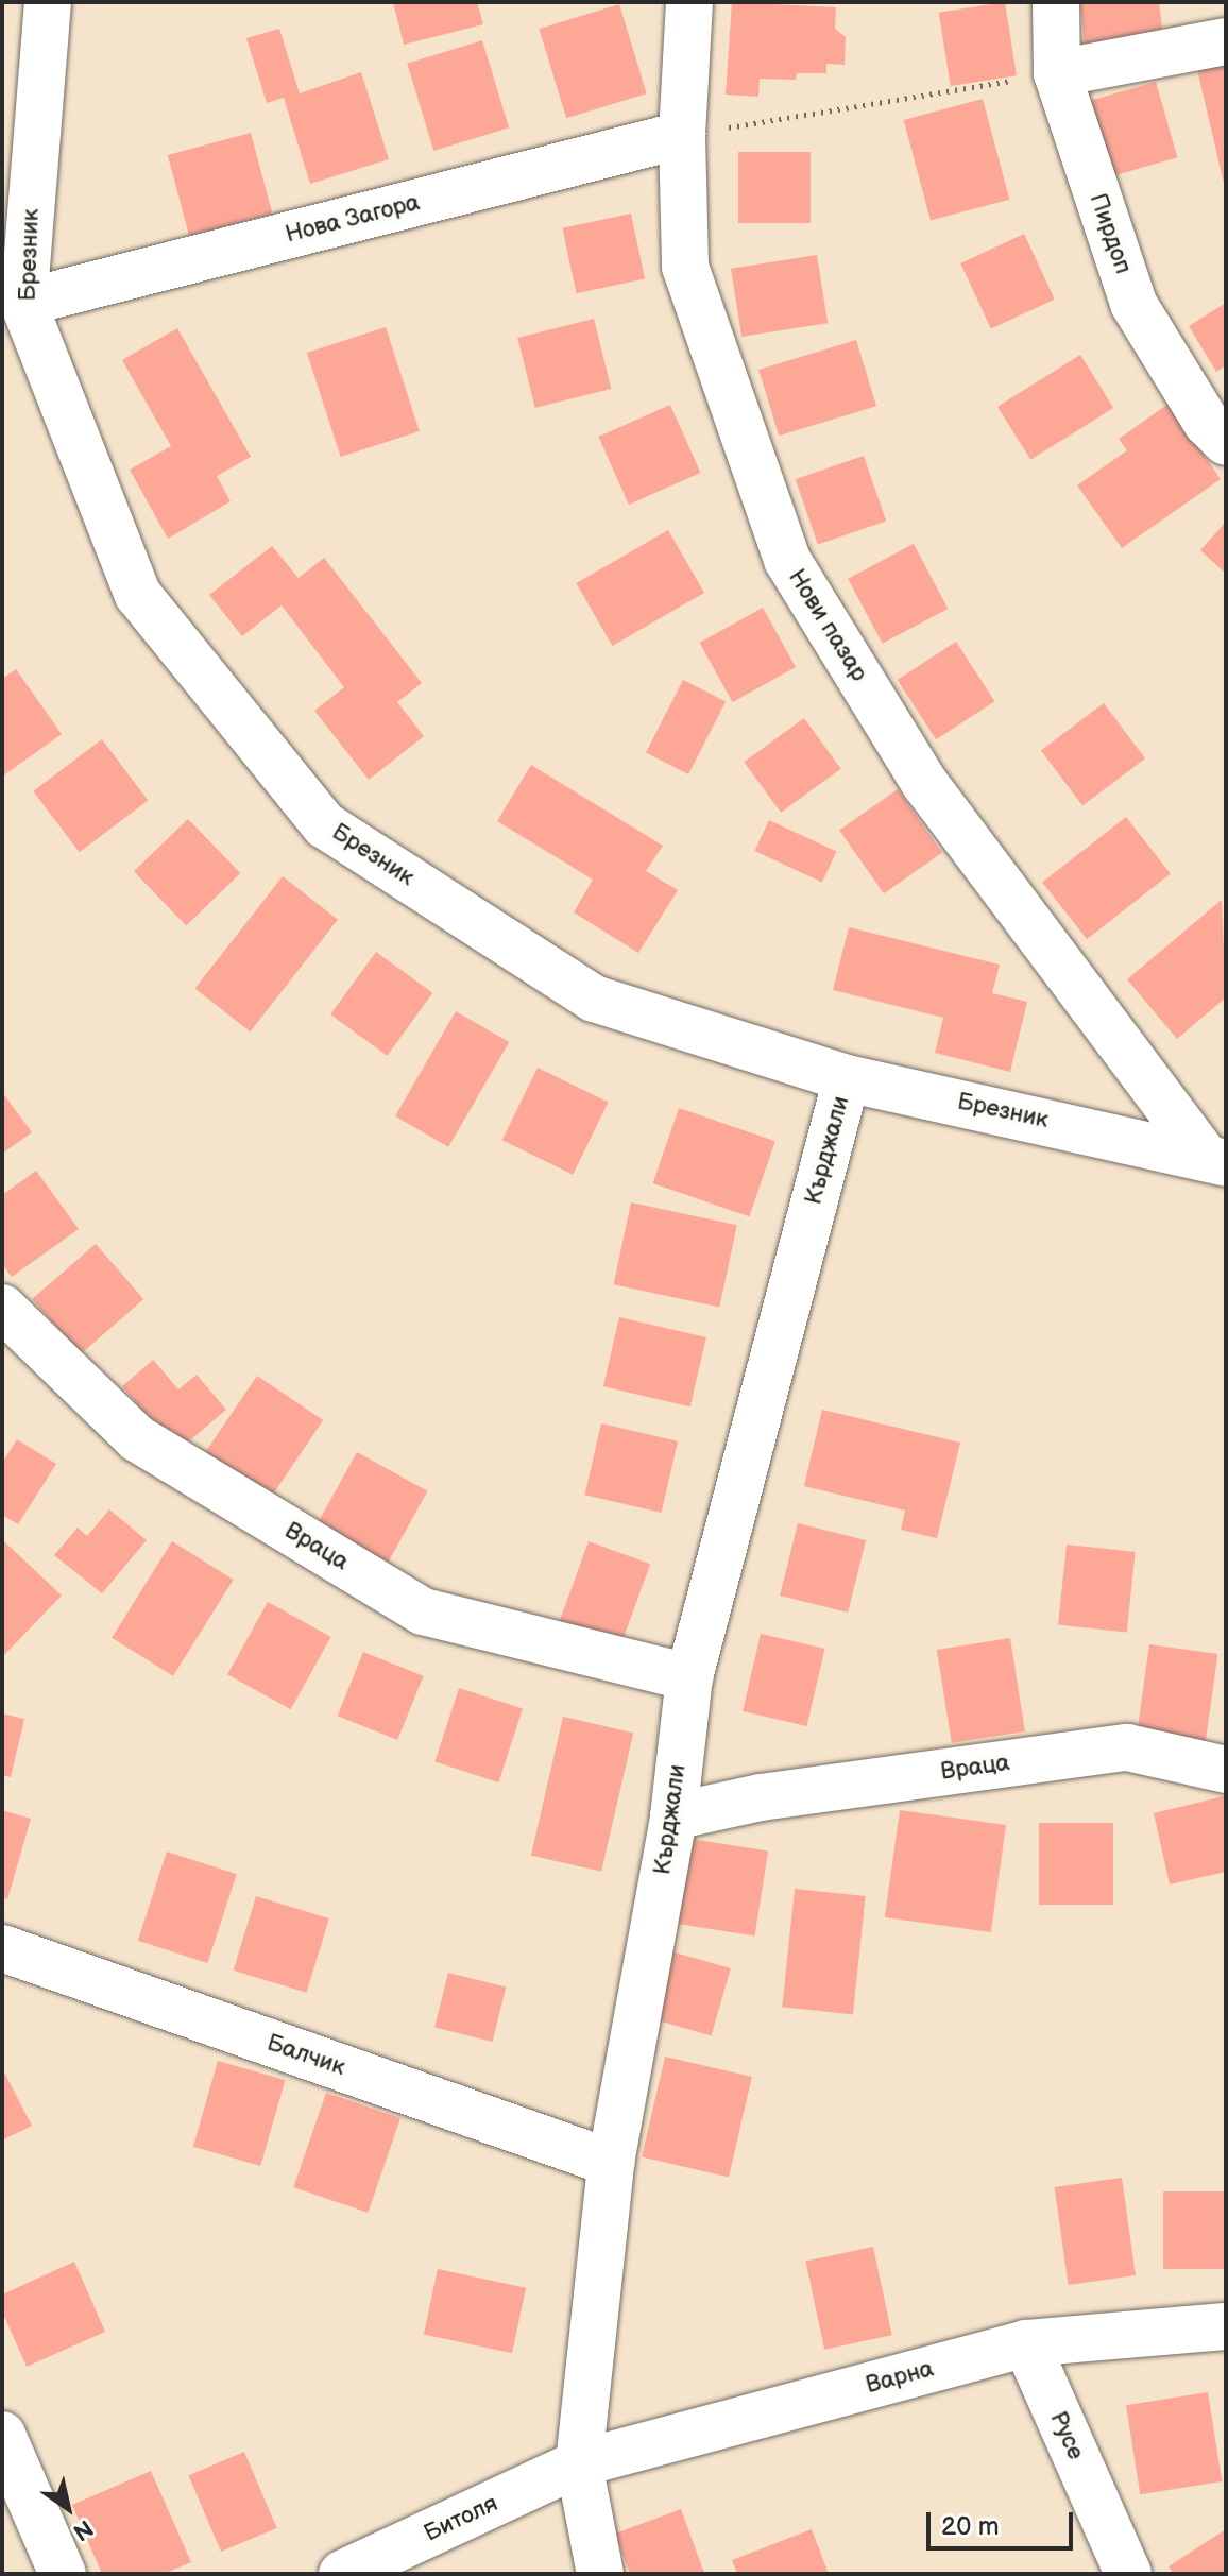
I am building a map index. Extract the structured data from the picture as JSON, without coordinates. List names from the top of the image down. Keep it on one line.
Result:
{"streets":{"street":["Нова Загора","Пирдоп","Брезник","Нови пазар","Кърджали","Враца","Балчик","Варна","Русе","Битоля"]},"crossings":[["Нова Загора","Брезник"],["Нова Загора","Нови пазар"],["Брезник","Нови пазар"],["Брезник","Кърджали"],["Кърджали","Враца"],["Кърджали","Балчик"],["Кърджали","Варна"],["Кърджали","Битоля"],["Варна","Русе"],["Варна","Битоля"]],"scale_bar":"20 m","north":"bottom right"}
